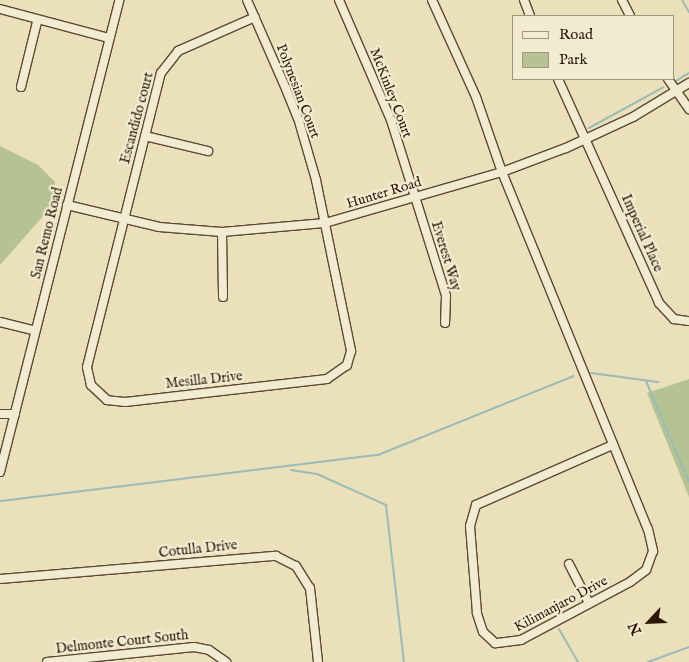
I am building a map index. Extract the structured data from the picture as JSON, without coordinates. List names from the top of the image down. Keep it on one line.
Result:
{"streets":{"street":["Polynesian Court","McKinley Court","Escandido court","Hunter Road","San Remo Road","Imperial Place","Everest Way","Mesilla Drive","Cotulla Drive","Kilimanjaro Drive","Delmonte Court South"]},"crossings":[["Polynesian Court","Escandido court"],["Polynesian Court","Hunter Road"],["Polynesian Court","Mesilla Drive"],["McKinley Court","Hunter Road"],["McKinley Court","Everest Way"],["Escandido court","Hunter Road"],["Escandido court","Mesilla Drive"],["Hunter Road","San Remo Road"],["Hunter Road","Imperial Place"],["Hunter Road","Everest Way"],["Hunter Road","Mesilla Drive"],["Hunter Road","Kilimanjaro Drive"]],"legend":["Road","Park"],"north":"bottom left"}
